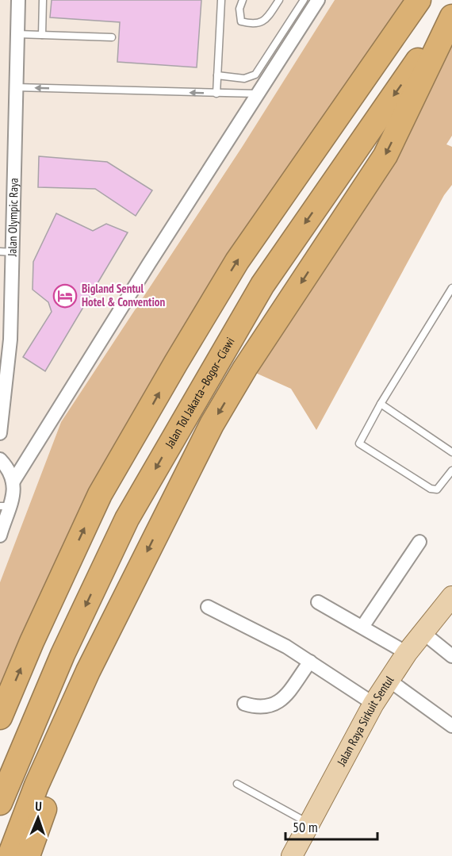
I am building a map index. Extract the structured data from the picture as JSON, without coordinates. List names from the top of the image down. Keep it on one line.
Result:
{"streets":{"highway":["Jalan Tol Jakarta–Bogor–Ciawi"],"main road":["Jalan Raya Sirkuit Sentul"],"street":["Jalan Olympic Raya"]},"places":{"hotel":["Bigland Sentul Hotel & Convention"]},"scale_bar":"50 m","north":"top"}
